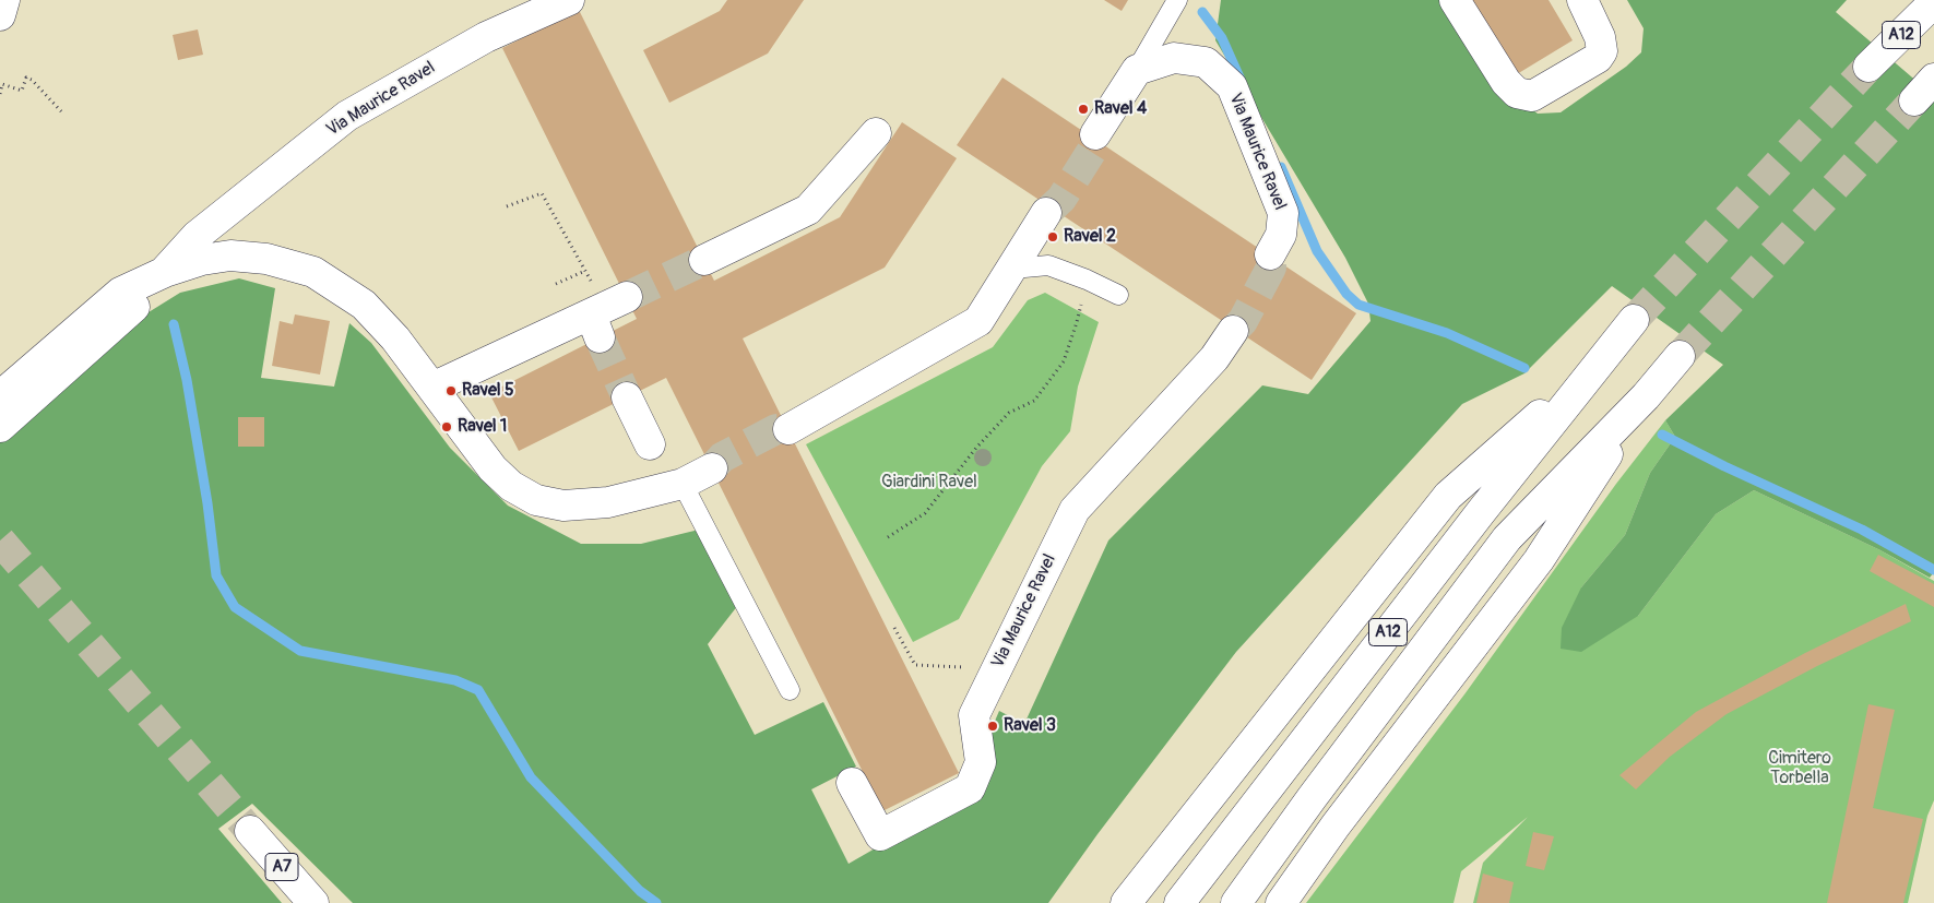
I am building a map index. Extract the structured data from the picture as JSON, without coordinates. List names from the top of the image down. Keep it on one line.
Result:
{"streets":{"main road":["A12","Via Maurice Ravel","A7"]},"parks":["Giardini Ravel","Cimitero Torbella"],"places":["Ravel 4","Ravel 2","Ravel 5","Ravel 1","Ravel 3"]}
